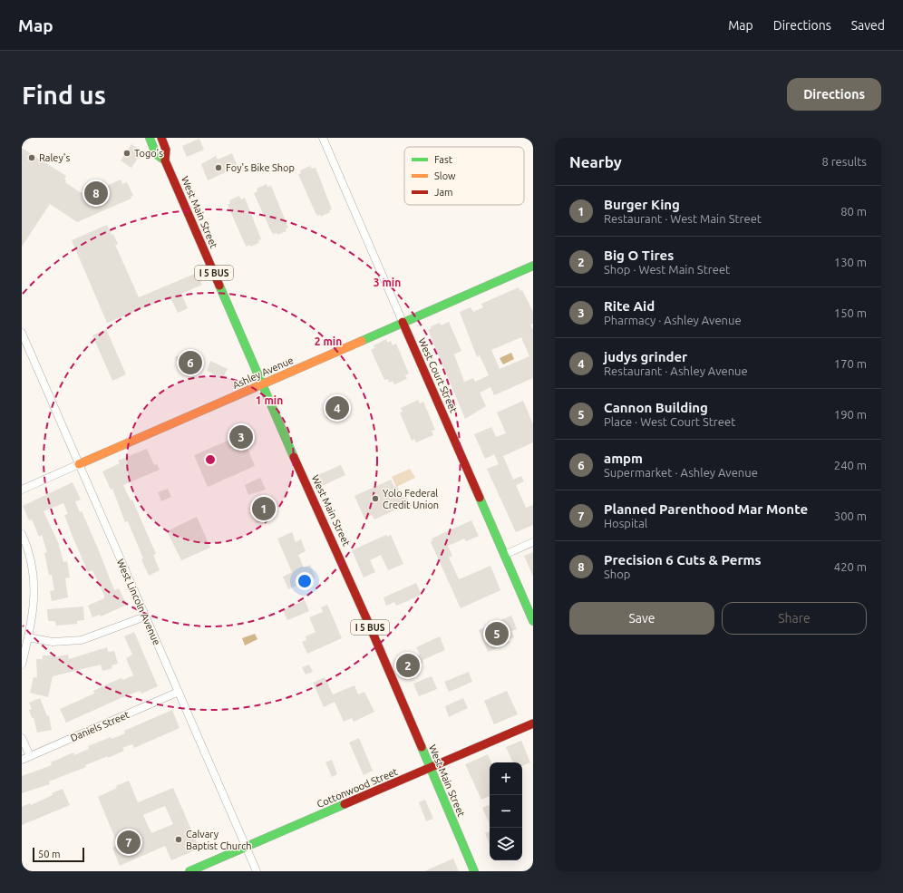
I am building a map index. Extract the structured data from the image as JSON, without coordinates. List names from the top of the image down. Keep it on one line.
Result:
{"streets":{"street":["West Main Street","I 5 BUS","Ashley Avenue","West Court Street","West Lincoln Avenue","Daniels Street","Cottonwood Street"]},"crossings":[["West Main Street","Ashley Avenue"],["West Main Street","Cottonwood Street"],["Ashley Avenue","West Court Street"],["Ashley Avenue","West Lincoln Avenue"],["West Lincoln Avenue","Daniels Street"],["West Lincoln Avenue","Cottonwood Street"]],"places":["Togo's","Raley's","Foy's Bike Shop","Yolo Federal Credit Union","Calvary Baptist Church"],"legend":["Fast","Slow","Jam"],"scale_bar":"50 m","page":{"header":"Map","nav":["Map","Directions","Saved"],"buttons":["Directions",["Save","Share"]],"title":"Find us","heading":["Nearby","8 results"],"pins":["8","6","4","3","1","5","2","7"],"list":[{"mark":"1","name":"Burger King","note":"Restaurant · West Main Street","value":"80 m"},{"mark":"2","name":"Big O Tires","note":"Shop · West Main Street","value":"130 m"},{"mark":"3","name":"Rite Aid","note":"Pharmacy · Ashley Avenue","value":"150 m"},{"mark":"4","name":"judys grinder","note":"Restaurant · Ashley Avenue","value":"170 m"},{"mark":"5","name":"Cannon Building","note":"Place · West Court Street","value":"190 m"},{"mark":"6","name":"ampm","note":"Supermarket · Ashley Avenue","value":"240 m"},{"mark":"7","name":"Planned Parenthood Mar Monte","note":"Hospital","value":"300 m"},{"mark":"8","name":"Precision 6 Cuts & Perms","note":"Shop","value":"420 m"}],"map_buttons":["+","−"],"scale":"50 m"},"rings":["3 min","2 min","1 min"]}
